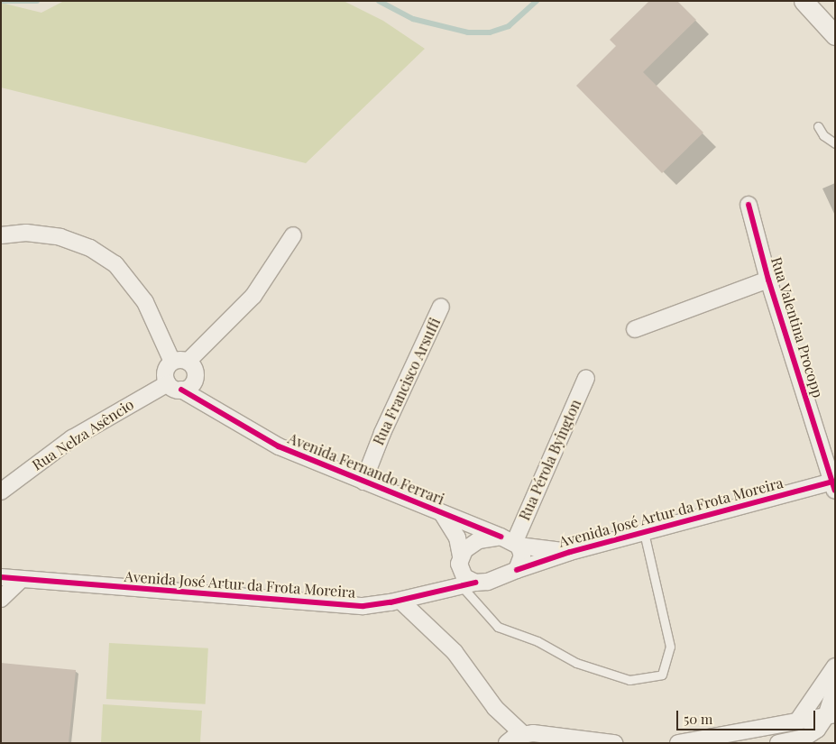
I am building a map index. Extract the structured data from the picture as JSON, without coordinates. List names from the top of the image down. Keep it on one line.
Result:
{"streets":{"street":["Rua Valentina Procopp","Rua Francisco Arsuffi","Rua Nelza Asêncio","Rua Pérola Byington","Avenida Fernando Ferrari","Avenida José Artur da Frota Moreira"]},"crossings":[["Rua Valentina Procopp","Avenida José Artur da Frota Moreira"],["Rua Francisco Arsuffi","Avenida Fernando Ferrari"],["Rua Nelza Asêncio","Avenida Fernando Ferrari"],["Rua Pérola Byington","Avenida Fernando Ferrari"],["Rua Pérola Byington","Avenida José Artur da Frota Moreira"],["Avenida Fernando Ferrari","Avenida José Artur da Frota Moreira"]],"scale_bar":"50 m"}
